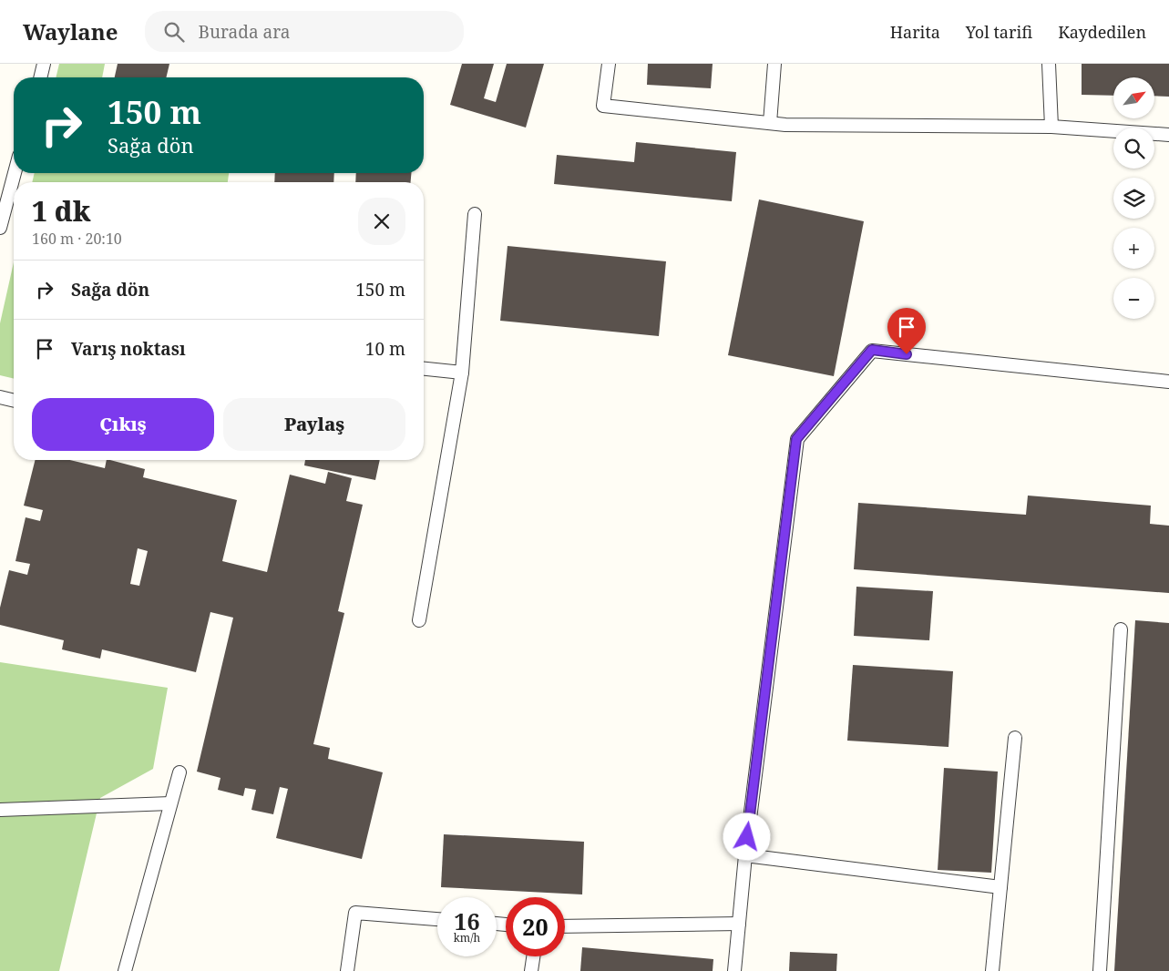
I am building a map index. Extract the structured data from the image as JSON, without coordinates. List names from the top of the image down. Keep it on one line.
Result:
{"north":"top right","page":{"header":"Waylane","search":"Burada ara","nav":["Harita","Yol tarifi","Kaydedilen"],"map_buttons":["+","−"],"turn":["150 m","Sağa dön"],"heading":["1 dk","160 m · 20:10"],"list":[{"name":"Sağa dön","value":"150 m"},{"name":"Varış noktası","value":"10 m"}],"buttons":["Çıkış","Paylaş"],"speed":"16 km/h","limit":"20"}}
